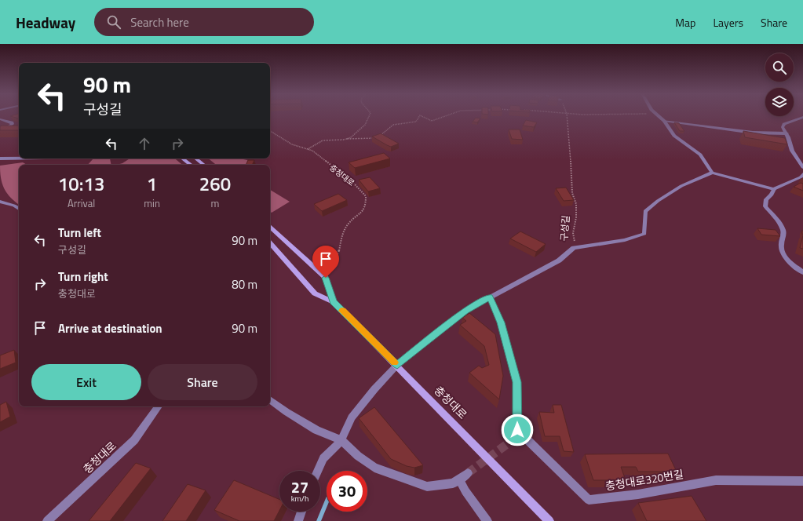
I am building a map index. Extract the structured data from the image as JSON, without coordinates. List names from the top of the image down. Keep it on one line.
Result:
{"streets":{"main road":["충청대로"],"street":["구성길","충청대로320번길"]},"crossings":[["충청대로","구성길"]],"page":{"header":"Headway","search":"Search here","nav":["Map","Layers","Share"],"turn":["90 m","구성길"],"eta":["10:13","Arrival","1","min","260","m"],"list":[{"name":"Turn left","note":"구성길","value":"90 m"},{"name":"Turn right","note":"충청대로","value":"80 m"},{"name":"Arrive at destination","value":"90 m"}],"buttons":["Exit","Share"],"speed":"27 km/h","limit":"30"}}
